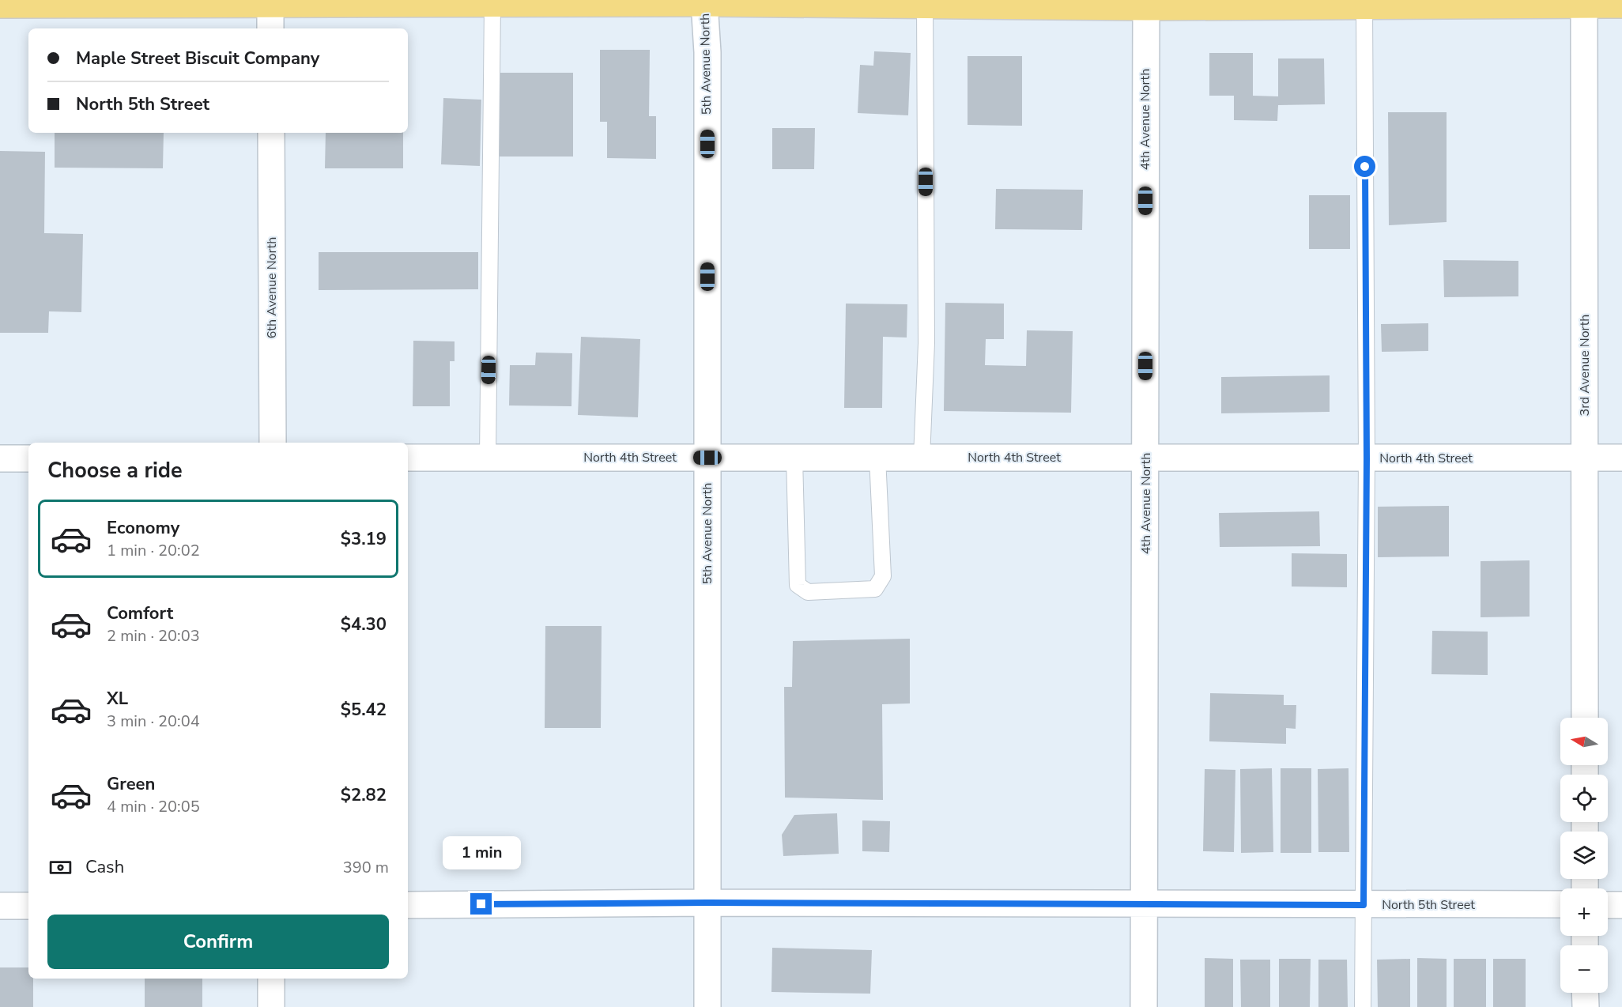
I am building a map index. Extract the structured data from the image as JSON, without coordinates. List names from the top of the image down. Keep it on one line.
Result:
{"streets":{"street":["5th Avenue North","4th Avenue North","6th Avenue North","3rd Avenue North","North 4th Street","North 5th Street"]},"crossings":[["5th Avenue North","North 4th Street"],["5th Avenue North","North 5th Street"],["4th Avenue North","North 4th Street"],["4th Avenue North","North 5th Street"],["3rd Avenue North","North 4th Street"]],"north":"left","page":{"banner":["Maple Street Biscuit Company","North 5th Street"],"heading":"Choose a ride","list":[{"name":"Economy","note":"1 min · 20:02","value":"$3.19"},{"name":"Comfort","note":"2 min · 20:03","value":"$4.30"},{"name":"XL","note":"3 min · 20:04","value":"$5.42"},{"name":"Green","note":"4 min · 20:05","value":"$2.82"}],"map_buttons":["+","−"],"bubble":"1 min","pay":["Cash","390 m"],"buttons":"Confirm"}}
